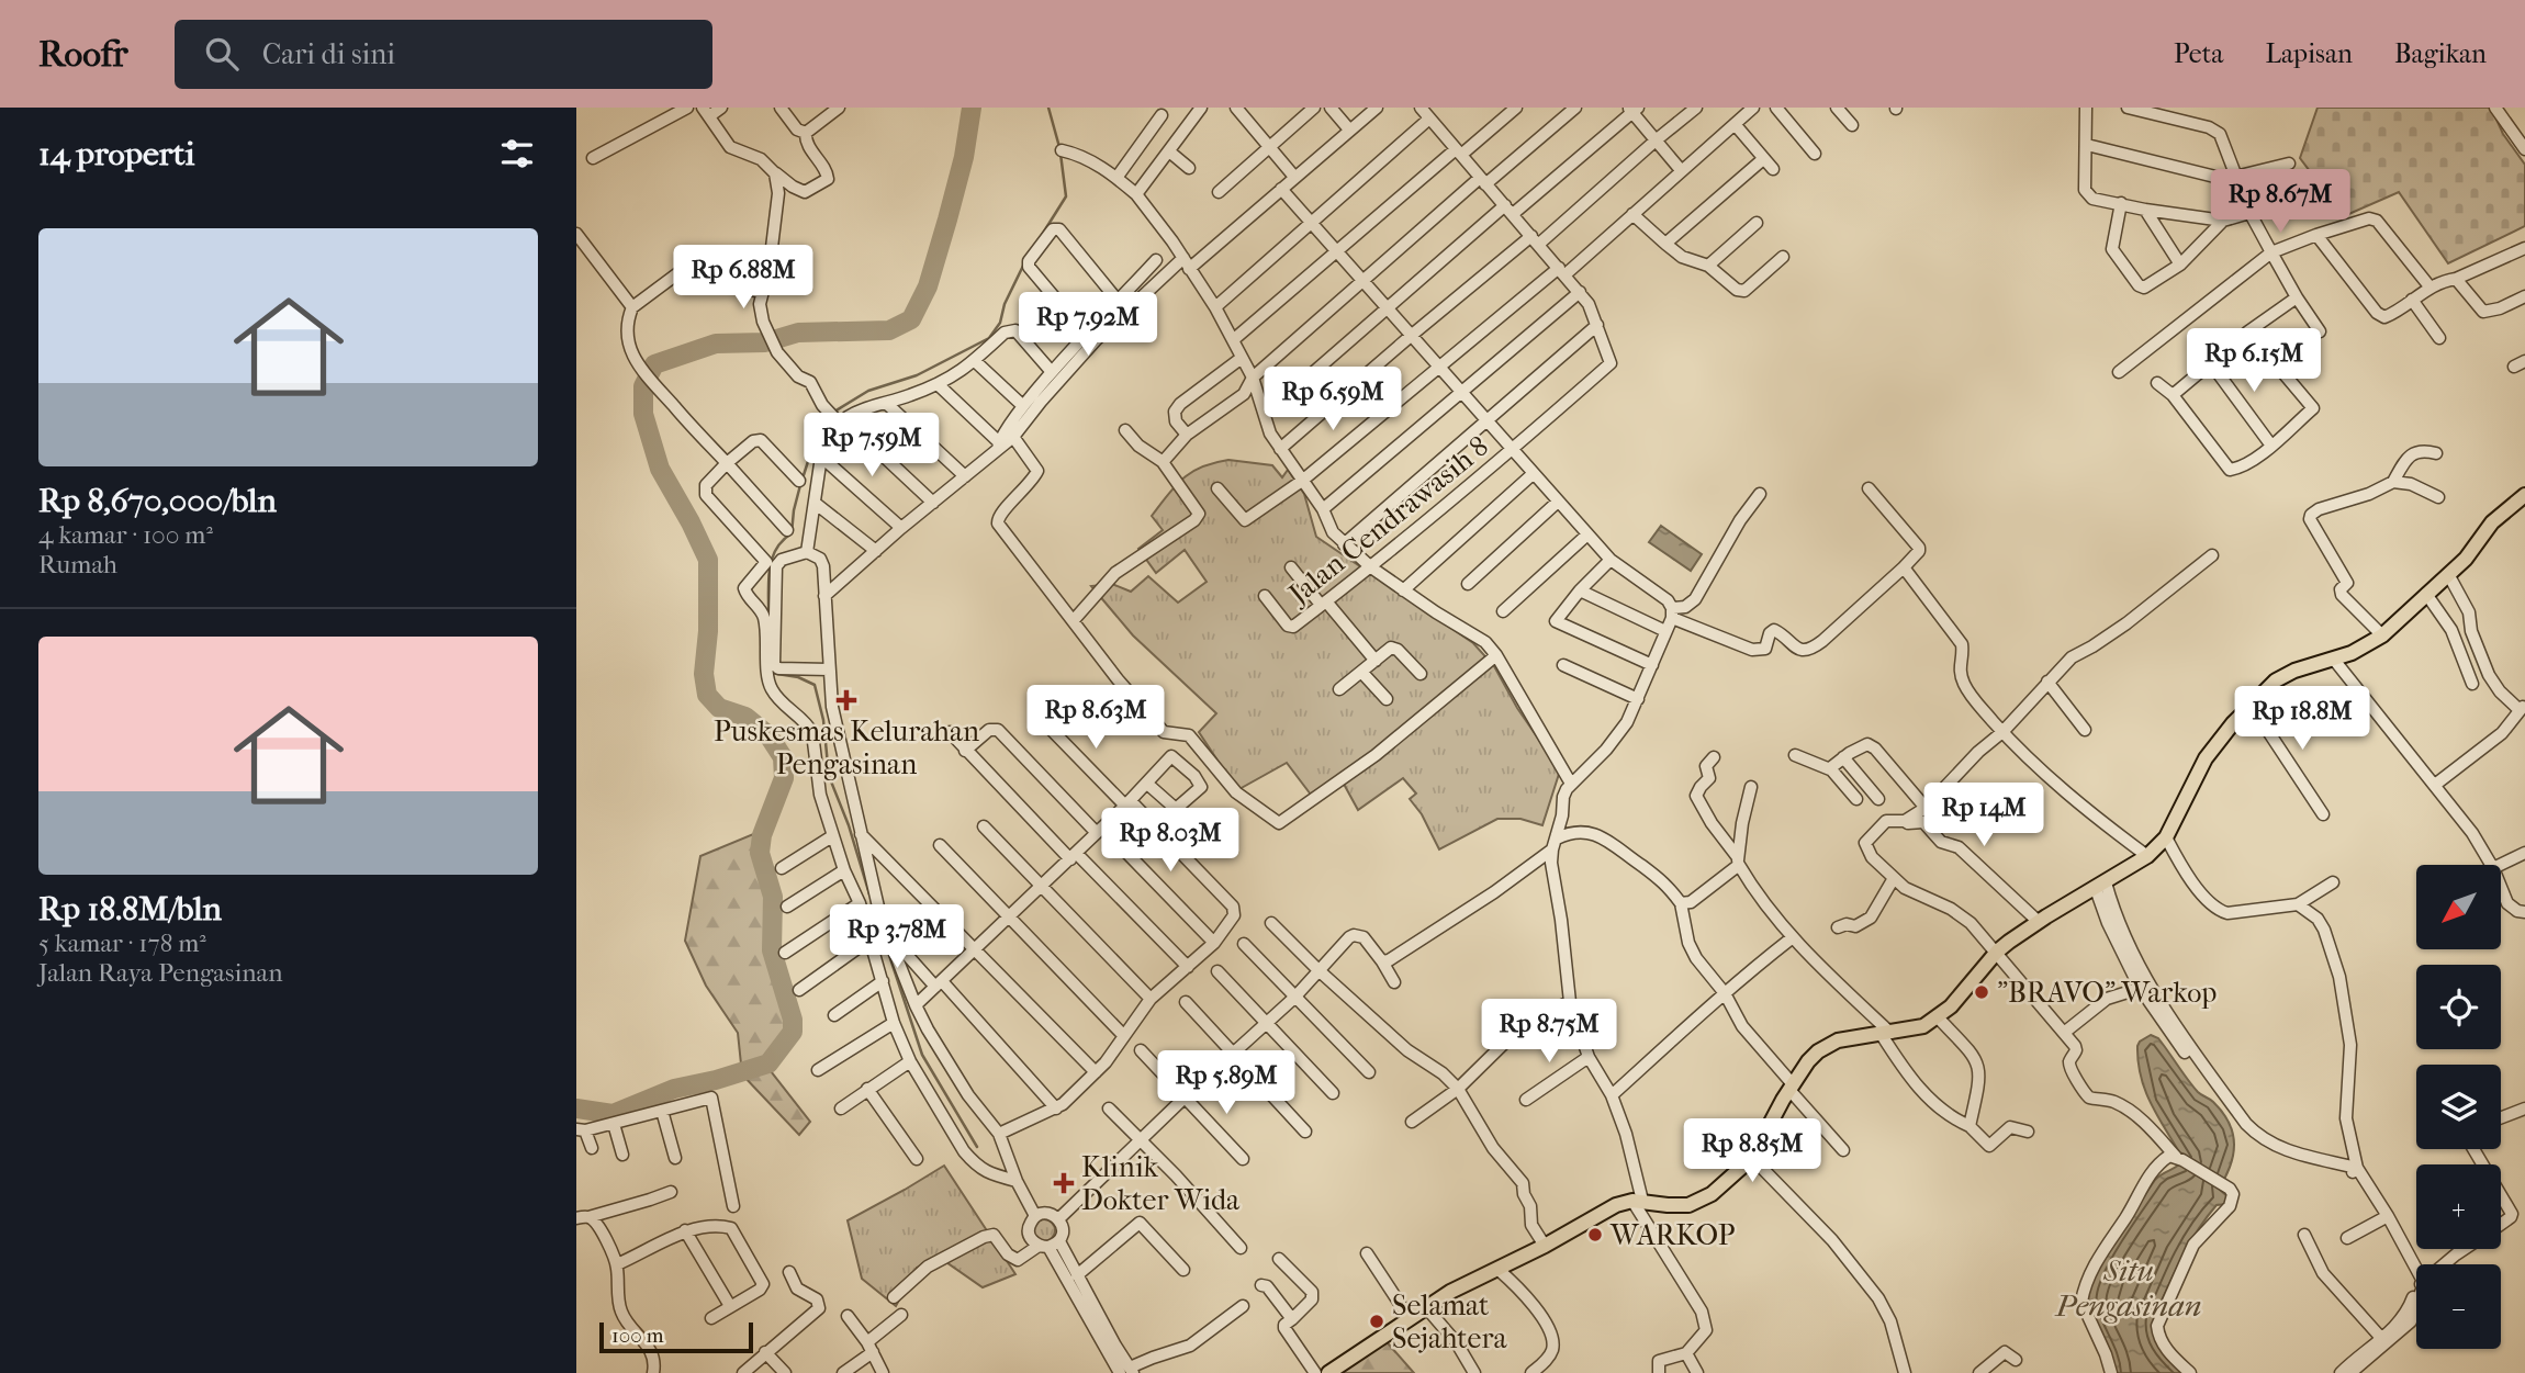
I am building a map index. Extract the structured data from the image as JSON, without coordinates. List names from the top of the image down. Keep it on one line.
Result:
{"streets":{"street":["Jalan Cendrawasih 8"]},"water":["Situ Pengasinan"],"places":{"health":["Puskesmas Kelurahan Pengasinan","Klinik Dokter Wida"],"other":["\"BRAVO\" Warkop","WARKOP","Selamat Sejahtera"]},"scale_bar":"100 m","north":"bottom left","page":{"header":"Roofr","search":"Cari di sini","nav":["Peta","Lapisan","Bagikan"],"heading":"14 properti","price":["Rp 8.67M","Rp 6.88M","Rp 7.92M","Rp 6.15M","Rp 6.59M","Rp 7.59M","Rp 8.63M","Rp 18.8M","Rp 14M","Rp 8.03M","Rp 3.78M","Rp 8.75M","Rp 5.89M","Rp 8.85M"],"list":[{"name":"Rp 8,670,000/bln","note":"4 kamar · 100 m² · Rumah"},{"name":"Rp 18.8M/bln","note":"5 kamar · 178 m² · Jalan Raya Pengasinan"}],"map_buttons":["+","−"],"scale":"100 m"}}
